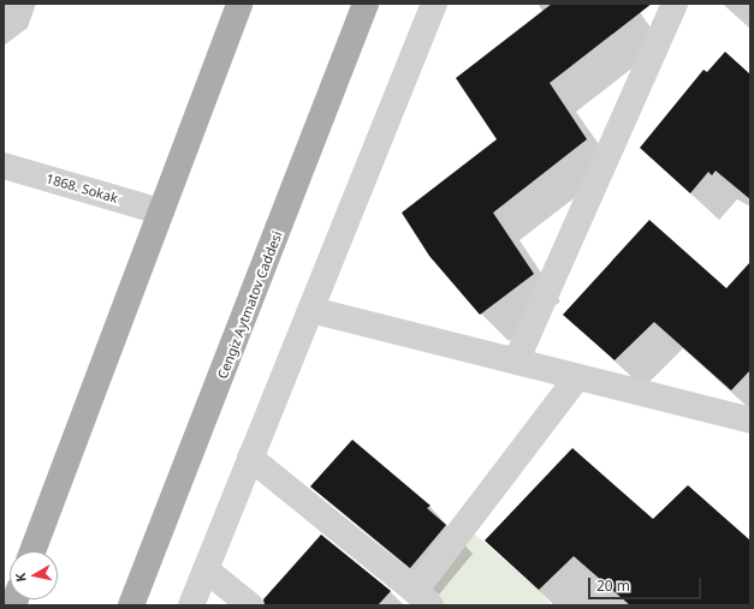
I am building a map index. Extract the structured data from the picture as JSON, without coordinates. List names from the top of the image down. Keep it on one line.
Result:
{"streets":{"main road":["Cengiz Aytmatov Caddesi"],"street":["1868. Sokak"]},"scale_bar":"20 m","north":"left"}
